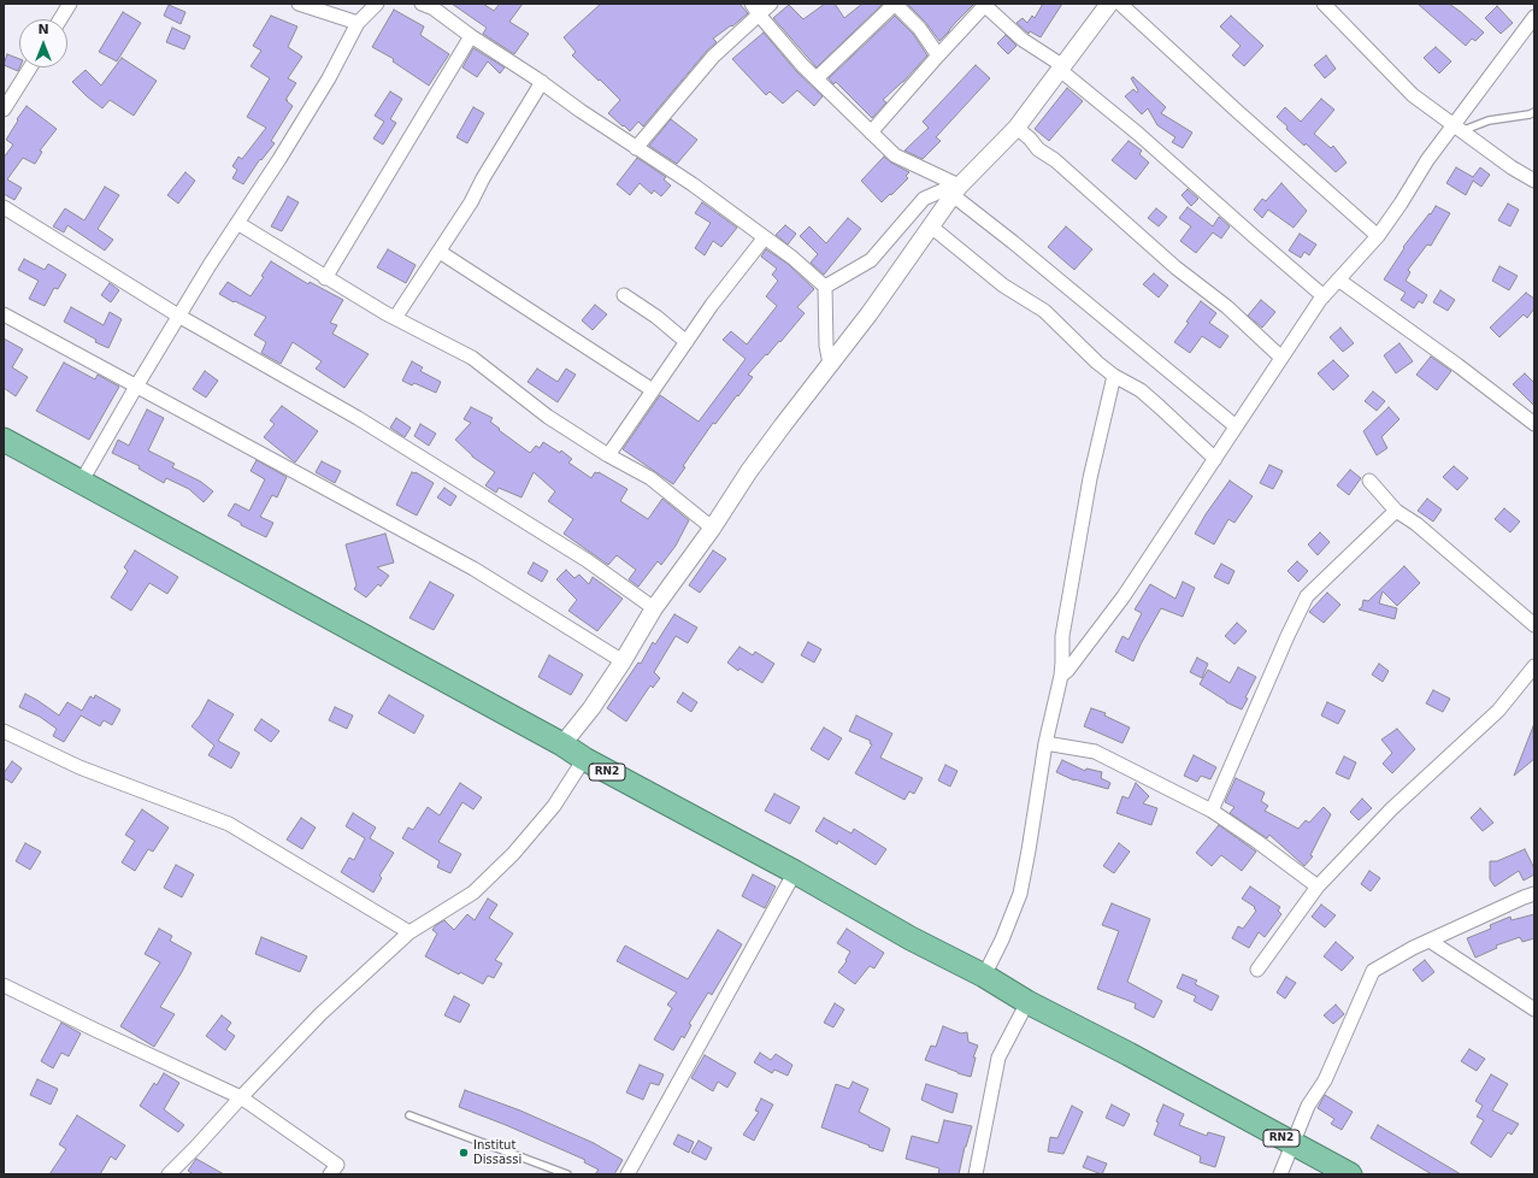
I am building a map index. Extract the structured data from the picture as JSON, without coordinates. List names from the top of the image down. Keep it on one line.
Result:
{"streets":{"highway":["RN2"]},"places":["Institut Dissassi"],"north":"top"}
